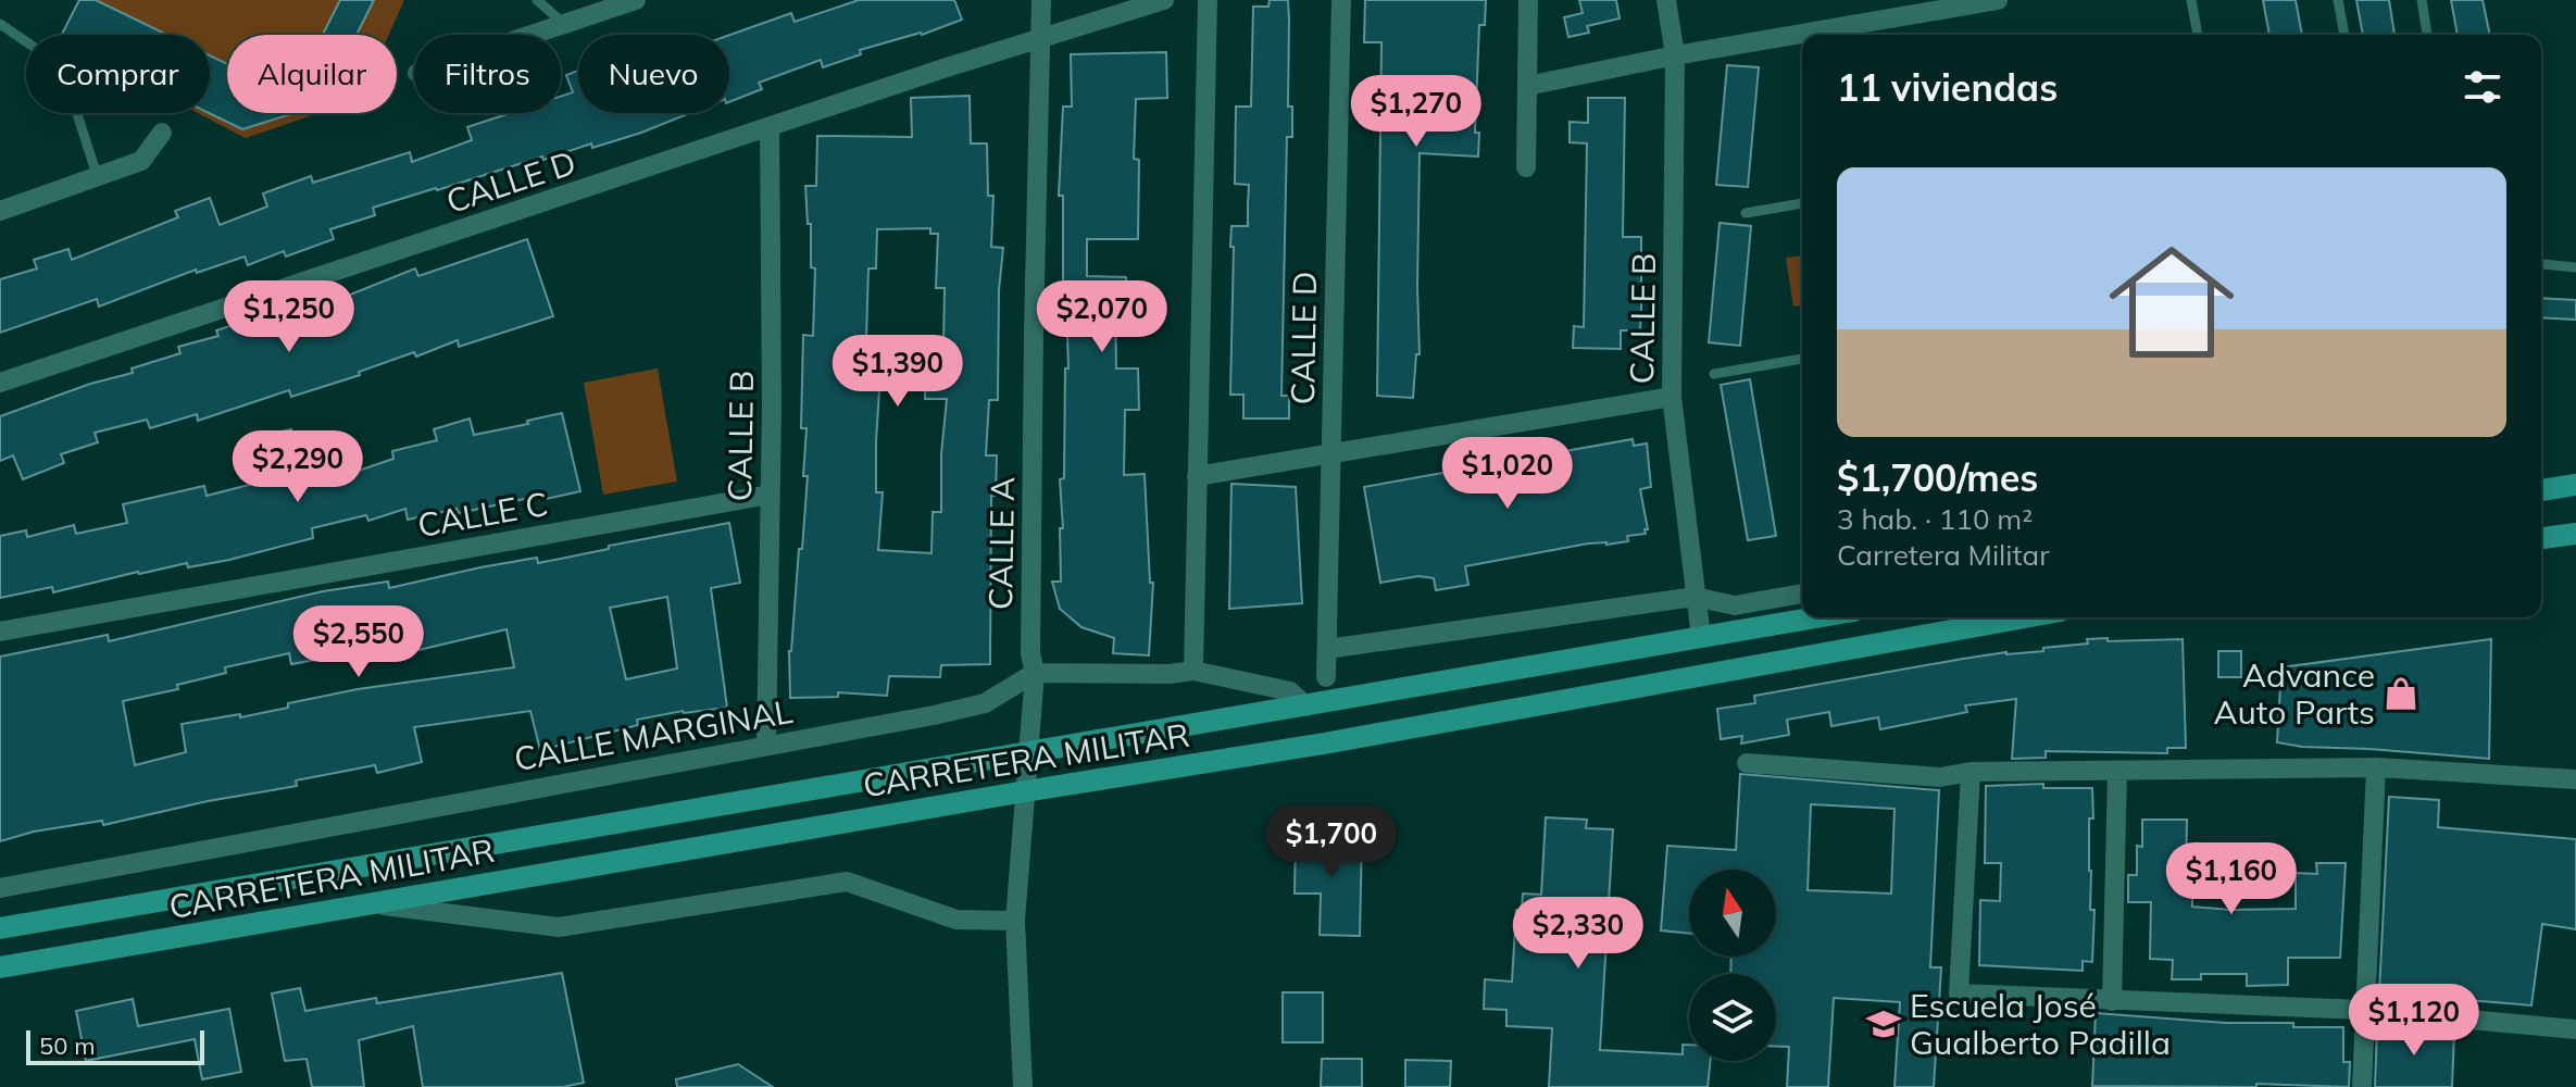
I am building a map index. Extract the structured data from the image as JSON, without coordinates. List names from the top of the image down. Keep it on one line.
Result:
{"streets":{"main road":["CARRETERA MILITAR"],"street":["CALLE D","CALLE B","CALLE C","CALLE A","CALLE MARGINAL"]},"crossings":[["CALLE D","CALLE B"],["CALLE D","CALLE A"],["CALLE B","CALLE C"],["CALLE B","CALLE MARGINAL"],["CALLE B","CARRETERA MILITAR"],["CALLE A","CALLE MARGINAL"],["CALLE A","CARRETERA MILITAR"]],"places":{"shop":["Advance Auto Parts"],"school or university":["Escuela José Gualberto Padilla"]},"scale_bar":"50 m","north":"top","page":{"chip":["Comprar","Alquilar","Filtros","Nuevo"],"heading":"11 viviendas","price":["$1,270","$1,250","$2,070","$1,390","$2,290","$1,020","$2,550","$1,700","$1,160","$2,330","$1,120"],"list":[{"name":"$1,700/mes","note":"3 hab. · 110 m² · Carretera Militar"}],"scale":"50 m"}}
